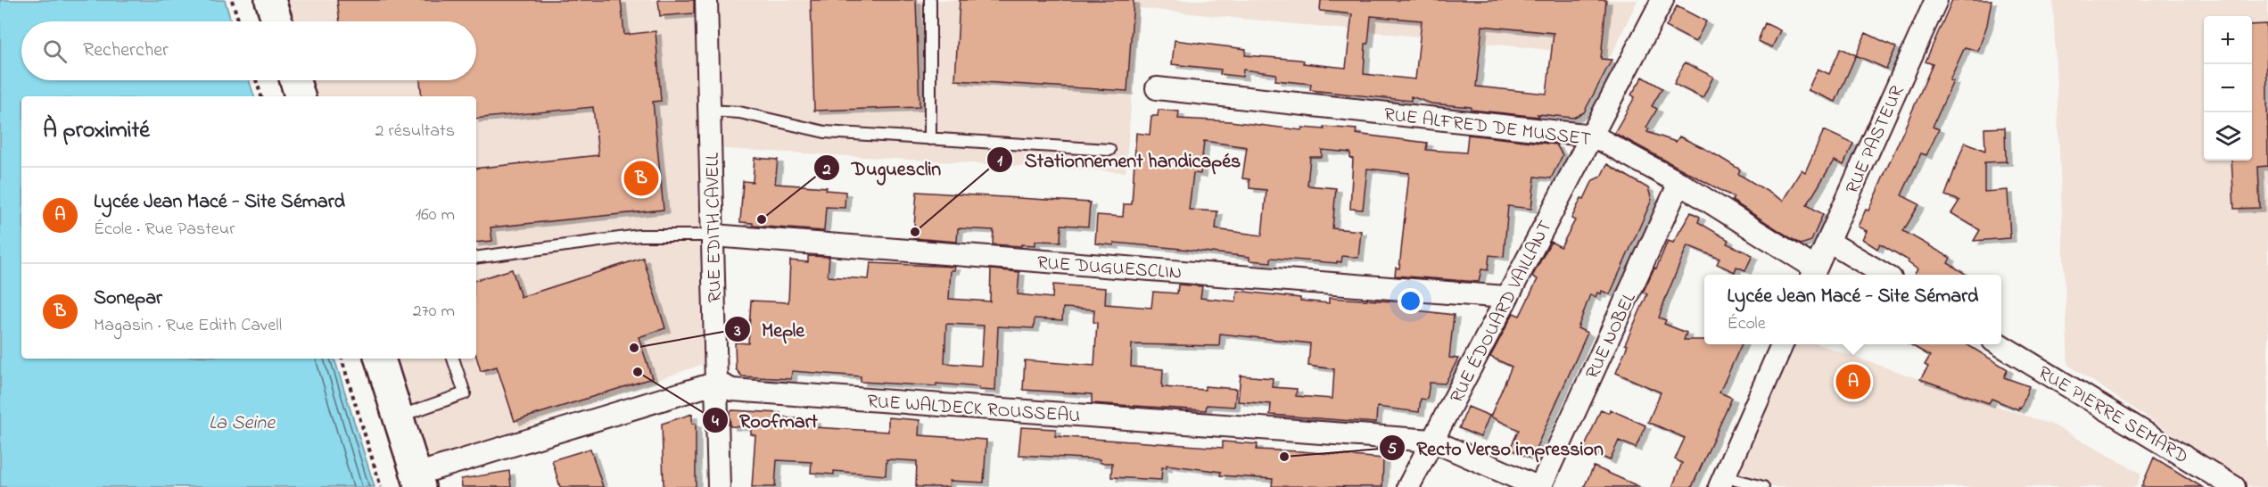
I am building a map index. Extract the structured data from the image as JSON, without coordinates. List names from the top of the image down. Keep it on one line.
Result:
{"streets":{"street":["RUE ALFRED DE MUSSET","RUE PASTEUR","RUE EDITH CAVELL","RUE DUGUESCLIN","RUE ÉDOUARD VAILLANT","RUE NOBEL","RUE WALDECK ROUSSEAU","RUE PIERRE SEMARD"]},"crossings":[["RUE ALFRED DE MUSSET","RUE PASTEUR"],["RUE ALFRED DE MUSSET","RUE ÉDOUARD VAILLANT"],["RUE ALFRED DE MUSSET","RUE NOBEL"],["RUE EDITH CAVELL","RUE DUGUESCLIN"],["RUE EDITH CAVELL","RUE WALDECK ROUSSEAU"],["RUE DUGUESCLIN","RUE ÉDOUARD VAILLANT"],["RUE ÉDOUARD VAILLANT","RUE WALDECK ROUSSEAU"],["RUE NOBEL","RUE WALDECK ROUSSEAU"]],"water":["La Seine"],"places":["Duguesclin","Stationnement handicapés","Meple","Roofmart","Recto Verso impression"],"page":{"map_buttons":["+","−"],"search":"Rechercher","heading":["À proximité","2 résultats"],"pins":["B","A"],"list":[{"mark":"A","name":"Lycée Jean Macé - Site Sémard","note":"École · Rue Pasteur","value":"160 m"},{"mark":"B","name":"Sonepar","note":"Magasin · Rue Edith Cavell","value":"270 m"}],"popup":["Lycée Jean Macé - Site Sémard","École"]}}
